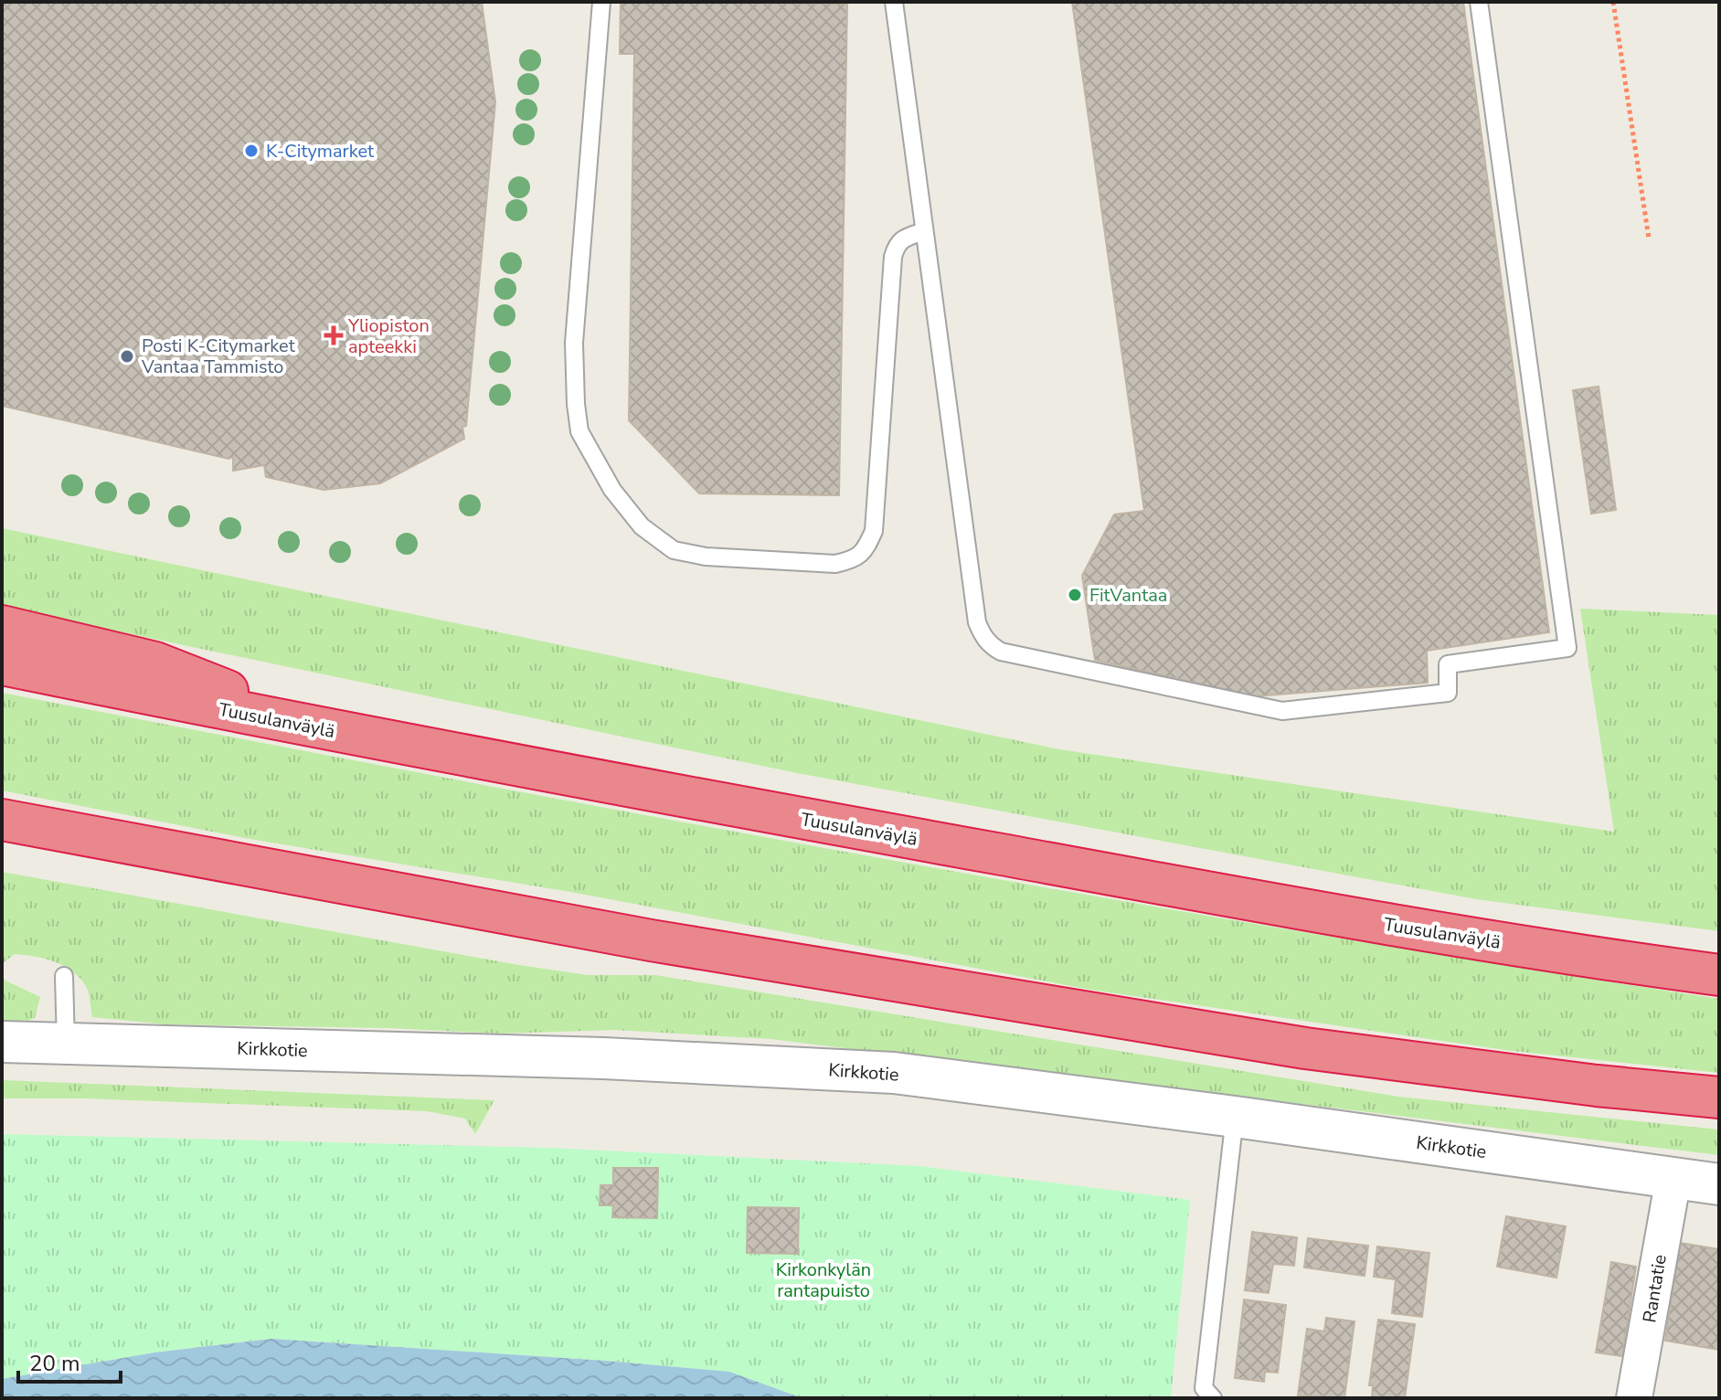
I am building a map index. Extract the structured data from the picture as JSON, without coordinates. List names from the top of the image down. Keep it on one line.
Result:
{"streets":{"highway":["Tuusulanväylä"],"street":["Kirkkotie","Rantatie"]},"crossings":[["Kirkkotie","Rantatie"]],"parks":["Kirkonkylän rantapuisto"],"places":{"other":["K-Citymarket","Posti K-Citymarket Vantaa Tammisto","FitVantaa"],"health":["Yliopiston apteekki"]},"scale_bar":"20 m"}
